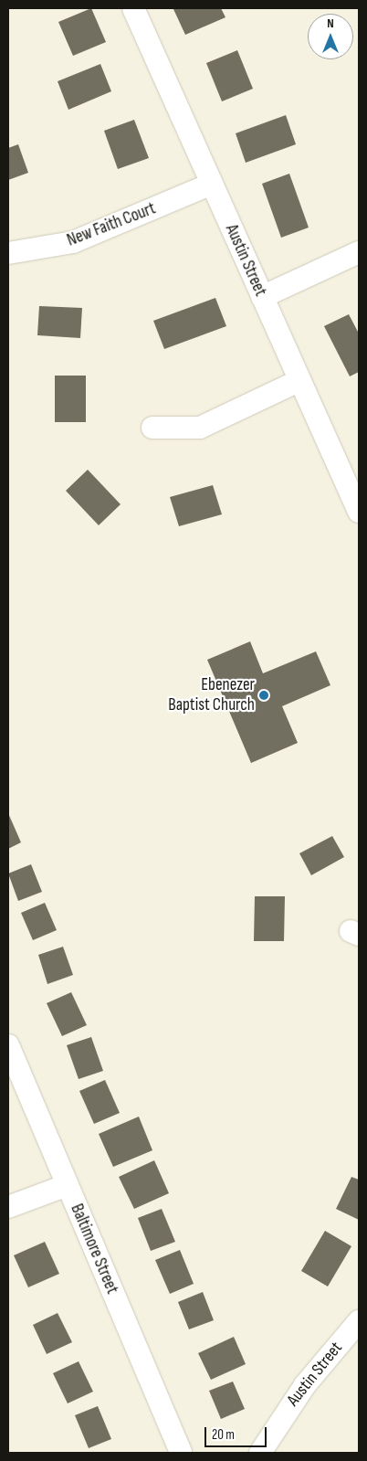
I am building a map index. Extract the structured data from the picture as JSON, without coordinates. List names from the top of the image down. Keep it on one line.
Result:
{"streets":{"street":["New Faith Court","Austin Street","Baltimore Street"]},"crossings":[["New Faith Court","Austin Street"]],"places":["Ebenezer Baptist Church"],"scale_bar":"20 m","north":"top"}
